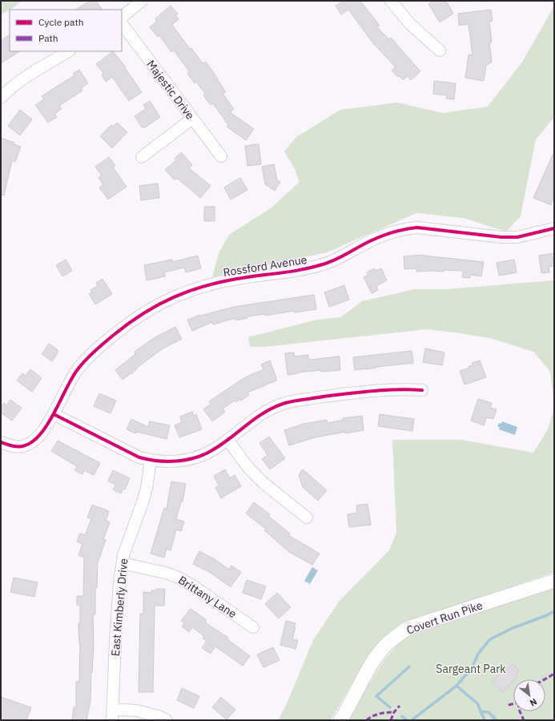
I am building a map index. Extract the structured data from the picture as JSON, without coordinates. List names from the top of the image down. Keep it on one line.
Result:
{"streets":{"street":["Majestic Drive","Rossford Avenue","Brittany Lane","East Kimberly Drive","Covert Run Pike"]},"crossings":[["Brittany Lane","East Kimberly Drive"]],"parks":["Sargeant Park"],"legend":["Cycle path","Path"],"north":"bottom right"}
